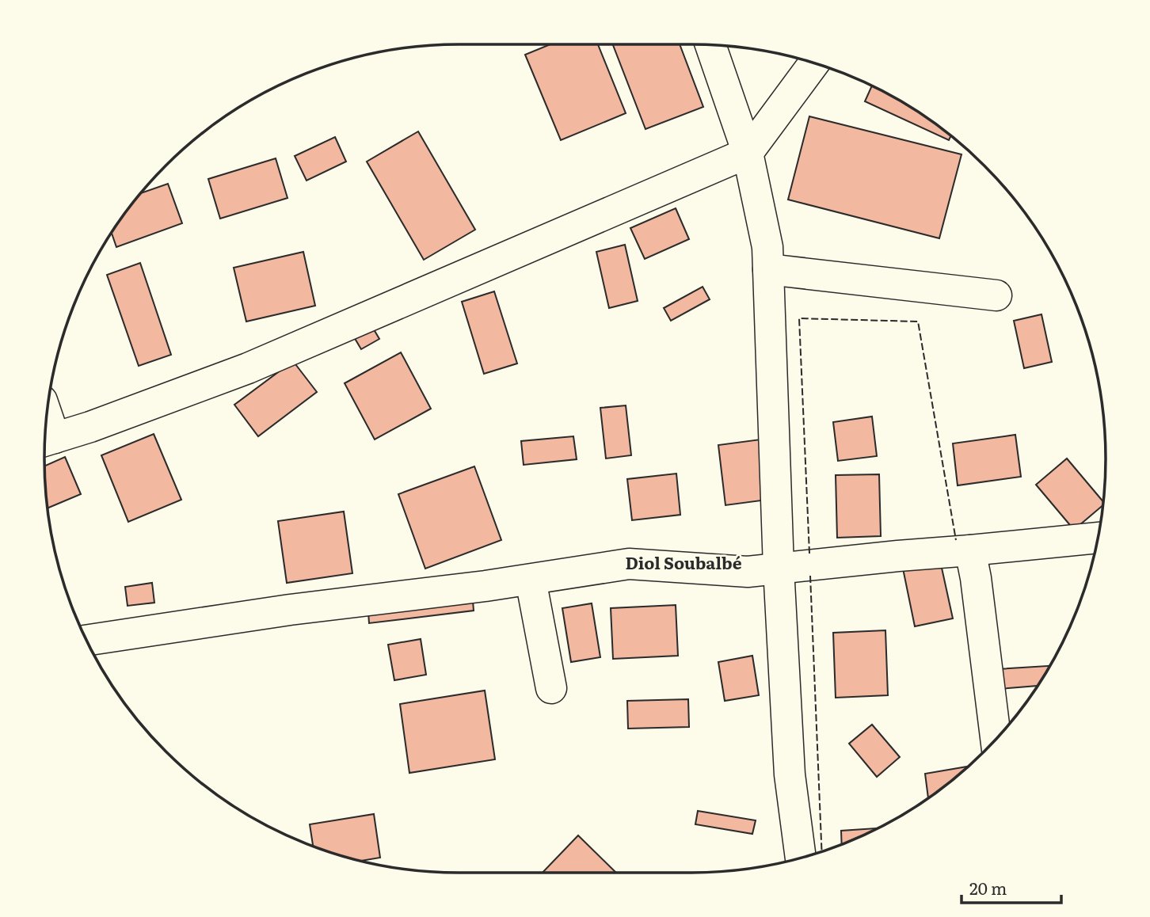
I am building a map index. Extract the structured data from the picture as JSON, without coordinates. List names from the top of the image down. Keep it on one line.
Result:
{"districts":["Diol Soubalbé"],"scale_bar":"20 m"}
